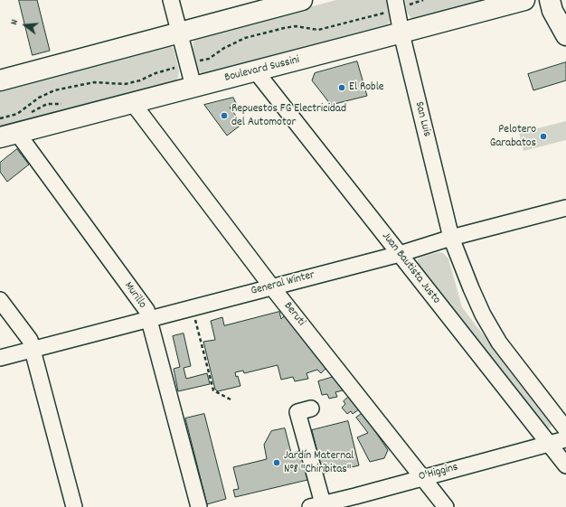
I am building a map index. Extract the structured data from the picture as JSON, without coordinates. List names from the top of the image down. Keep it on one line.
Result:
{"streets":{"main road":["Boulevard Sussini"],"street":["San Luis","Juan Bautista Justo","General Winter","Murillo","Beruti","O'Higgins"]},"crossings":[["Boulevard Sussini","San Luis"],["Boulevard Sussini","Juan Bautista Justo"],["Boulevard Sussini","Murillo"],["Boulevard Sussini","Beruti"],["San Luis","General Winter"],["Juan Bautista Justo","General Winter"],["Juan Bautista Justo","O'Higgins"],["General Winter","Murillo"],["General Winter","Beruti"],["Beruti","O'Higgins"]],"places":["El Roble","Repuestos FG Electricidad del Automotor","Pelotero Garabatos","Jardín Maternal N°8 \"Chiribitas\""],"north":"left"}
